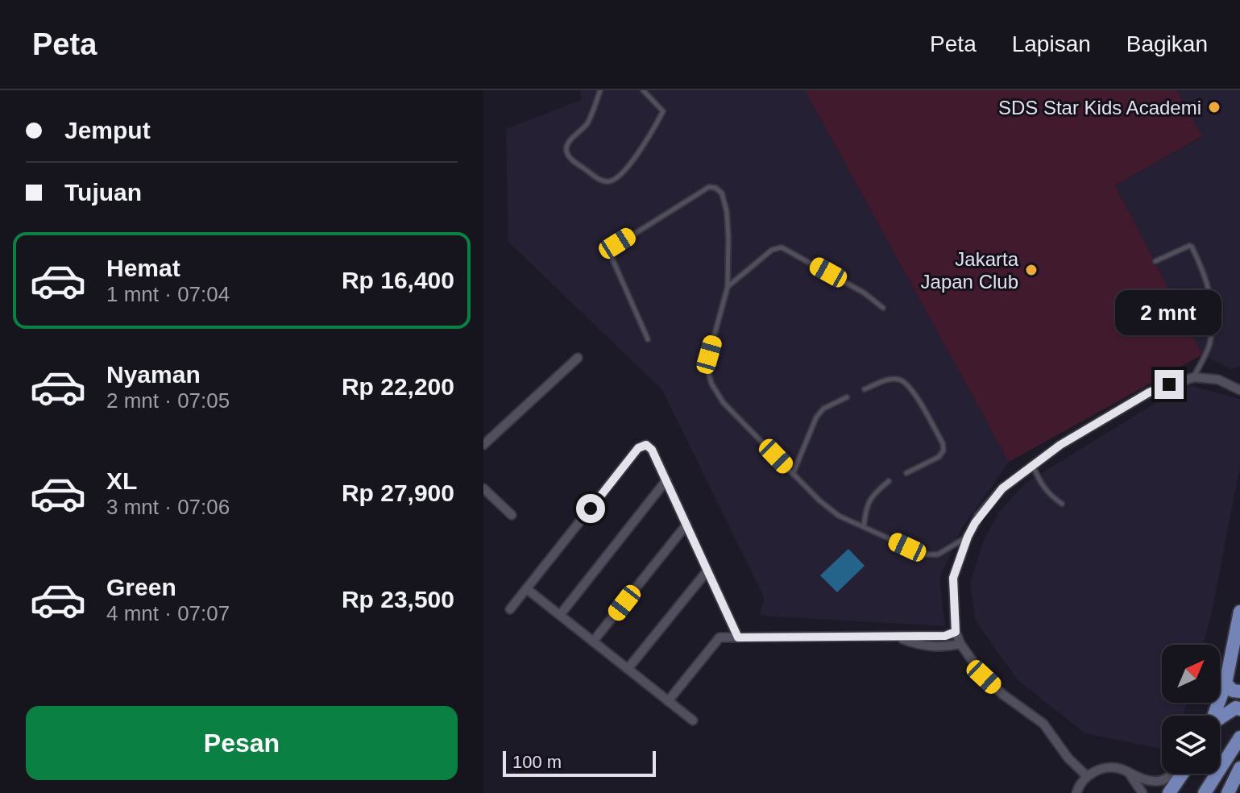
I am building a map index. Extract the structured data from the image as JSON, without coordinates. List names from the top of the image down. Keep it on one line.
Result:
{"places":["SDS Star Kids Academi","Jakarta Japan Club"],"scale_bar":"100 m","north":"top right","page":{"header":"Peta","nav":["Peta","Lapisan","Bagikan"],"banner":["Jemput","Tujuan"],"list":[{"name":"Hemat","note":"1 mnt · 07:04","value":"Rp 16,400"},{"name":"Nyaman","note":"2 mnt · 07:05","value":"Rp 22,200"},{"name":"XL","note":"3 mnt · 07:06","value":"Rp 27,900"},{"name":"Green","note":"4 mnt · 07:07","value":"Rp 23,500"}],"bubble":"2 mnt","buttons":"Pesan","scale":"100 m"}}
